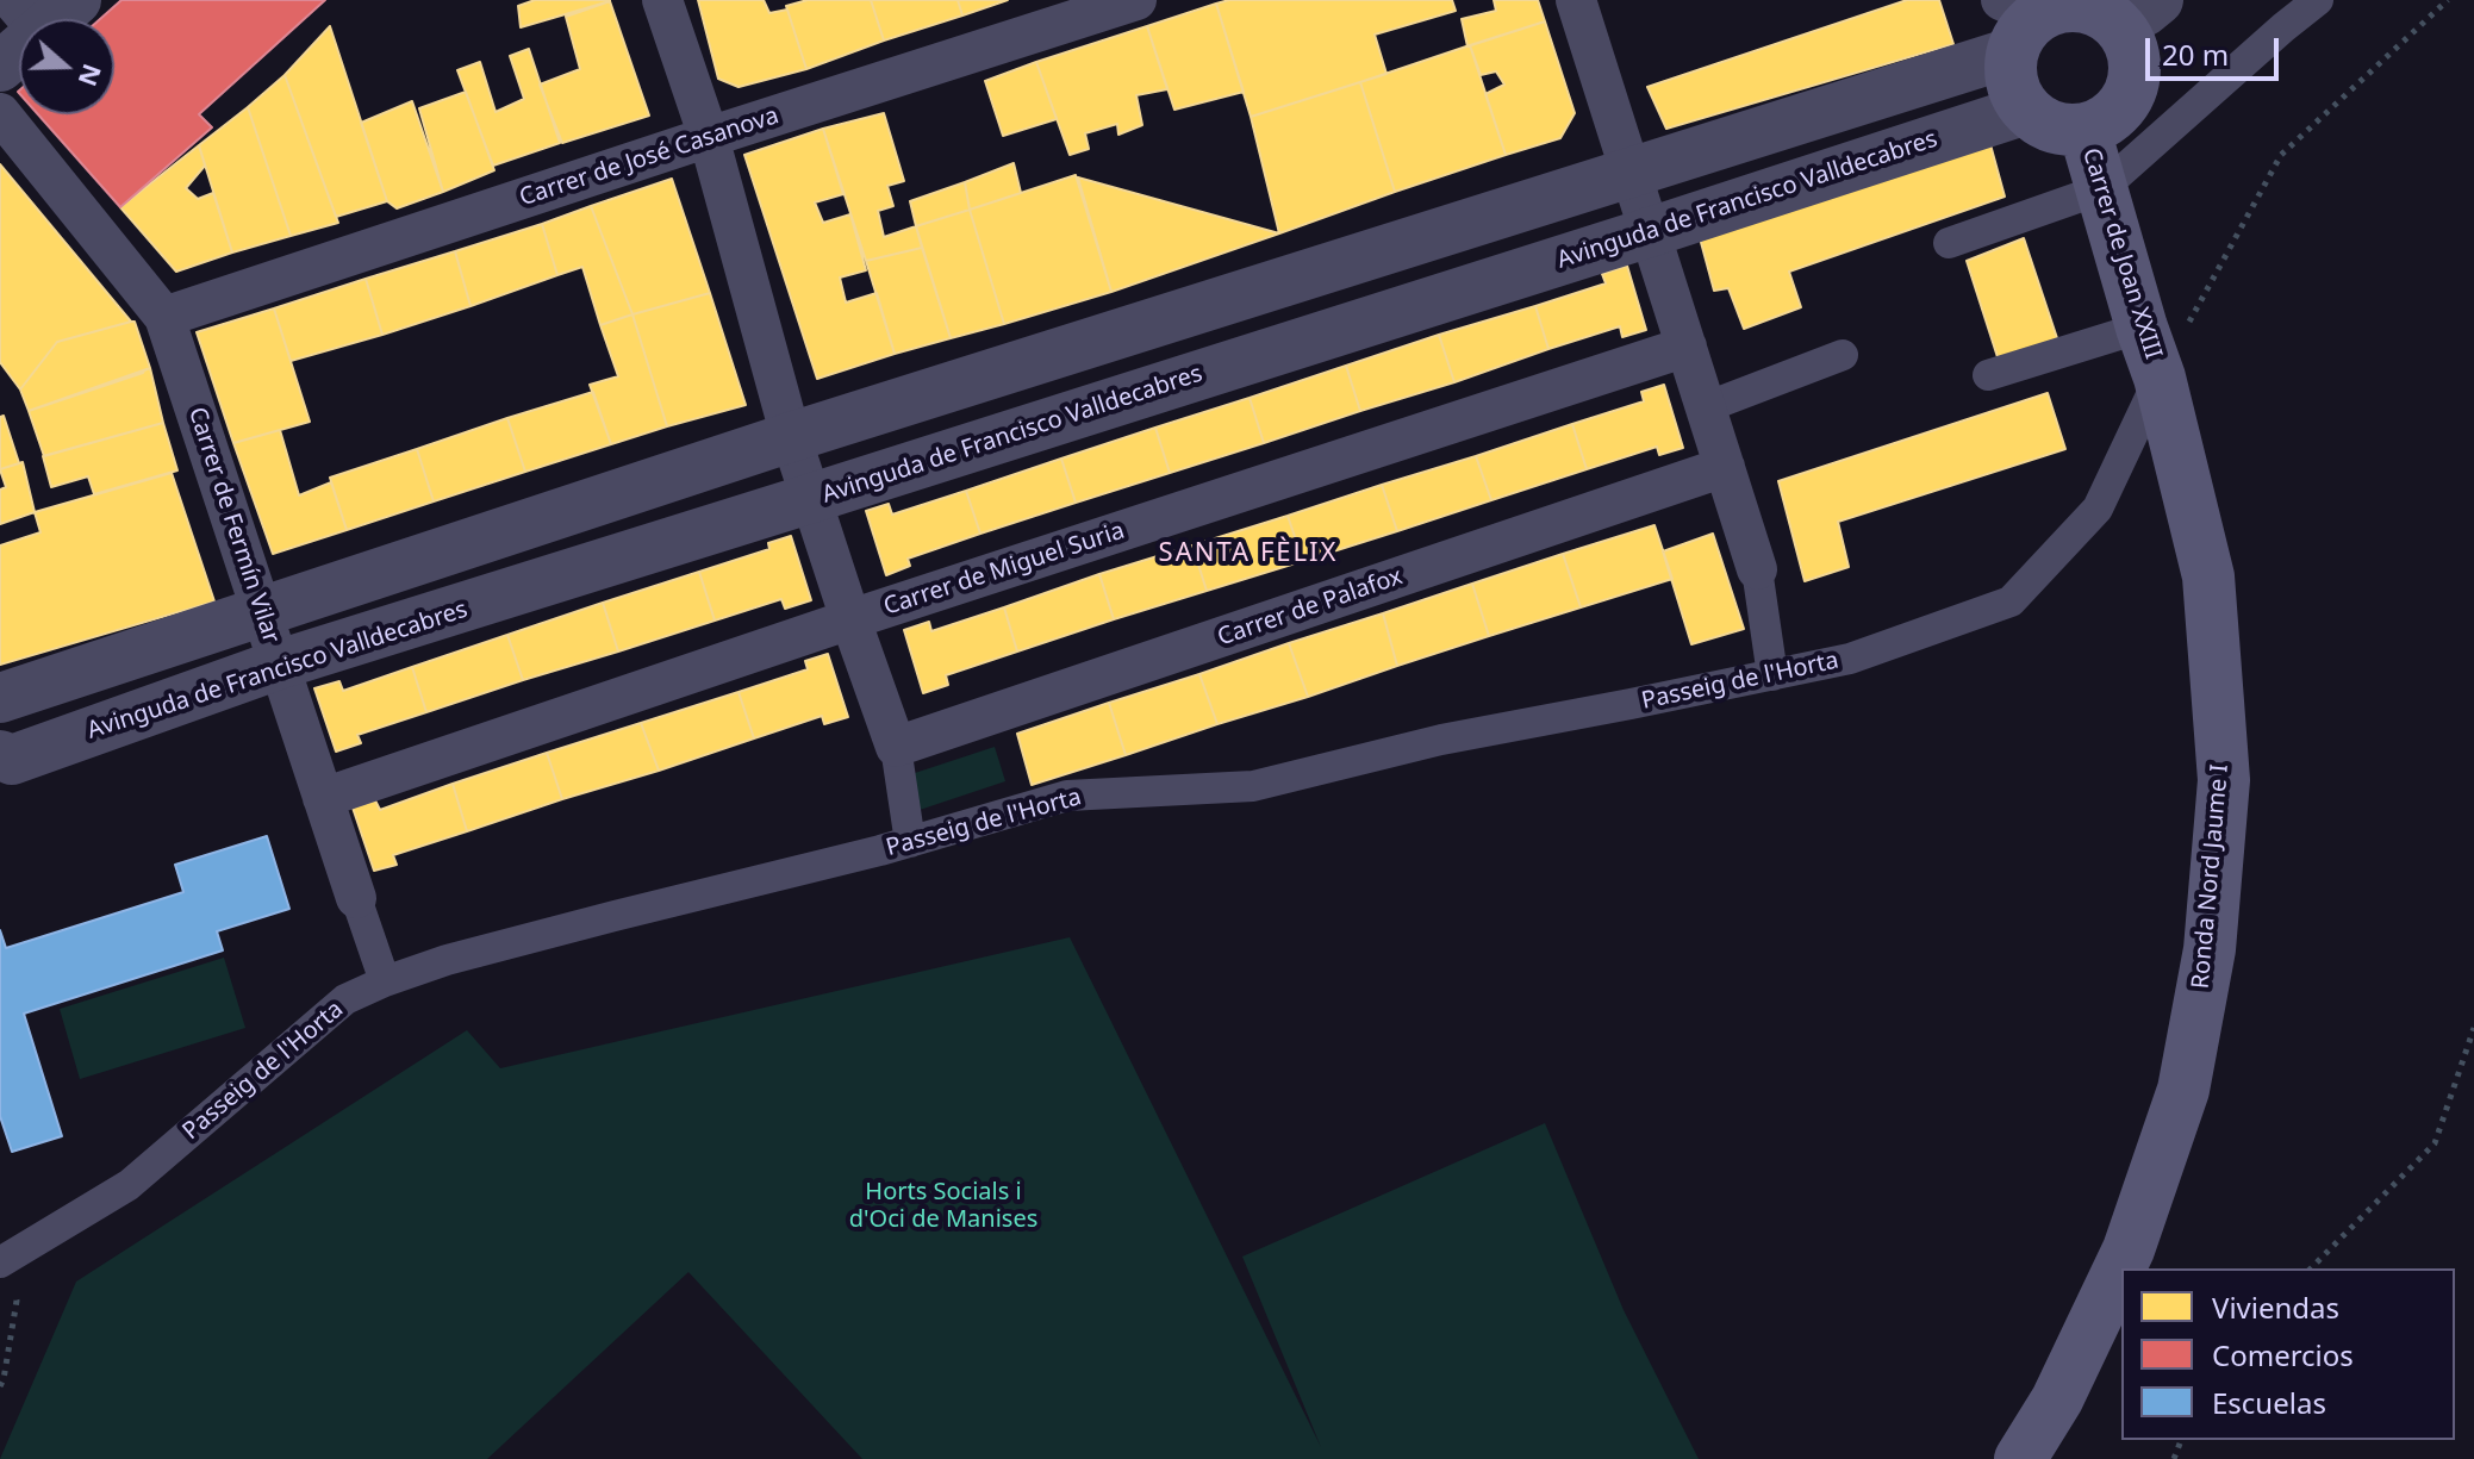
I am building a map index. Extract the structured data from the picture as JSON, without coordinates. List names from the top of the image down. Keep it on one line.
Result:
{"streets":{"main road":["Carrer de Joan XXIII","Ronda Nord Jaume I"],"street":["Carrer de José Casanova","Avinguda de Francisco Valldecabres","Carrer de Fermín Vilar","Carrer de Miguel Suria","Carrer de Palafox","Passeig de l'Horta"]},"crossings":[["Carrer de José Casanova","Carrer de Fermín Vilar"],["Avinguda de Francisco Valldecabres","Carrer de Joan XXIII"],["Avinguda de Francisco Valldecabres","Carrer de Fermín Vilar"],["Carrer de Joan XXIII","Passeig de l'Horta"],["Carrer de Joan XXIII","Ronda Nord Jaume I"],["Carrer de Fermín Vilar","Carrer de Miguel Suria"],["Carrer de Fermín Vilar","Passeig de l'Horta"],["Passeig de l'Horta","Ronda Nord Jaume I"]],"districts":["SANTA FÈLIX"],"parks":["Horts Socials i d'Oci de Manises"],"legend":["Viviendas","Comercios","Escuelas"],"scale_bar":"20 m","north":"right"}
